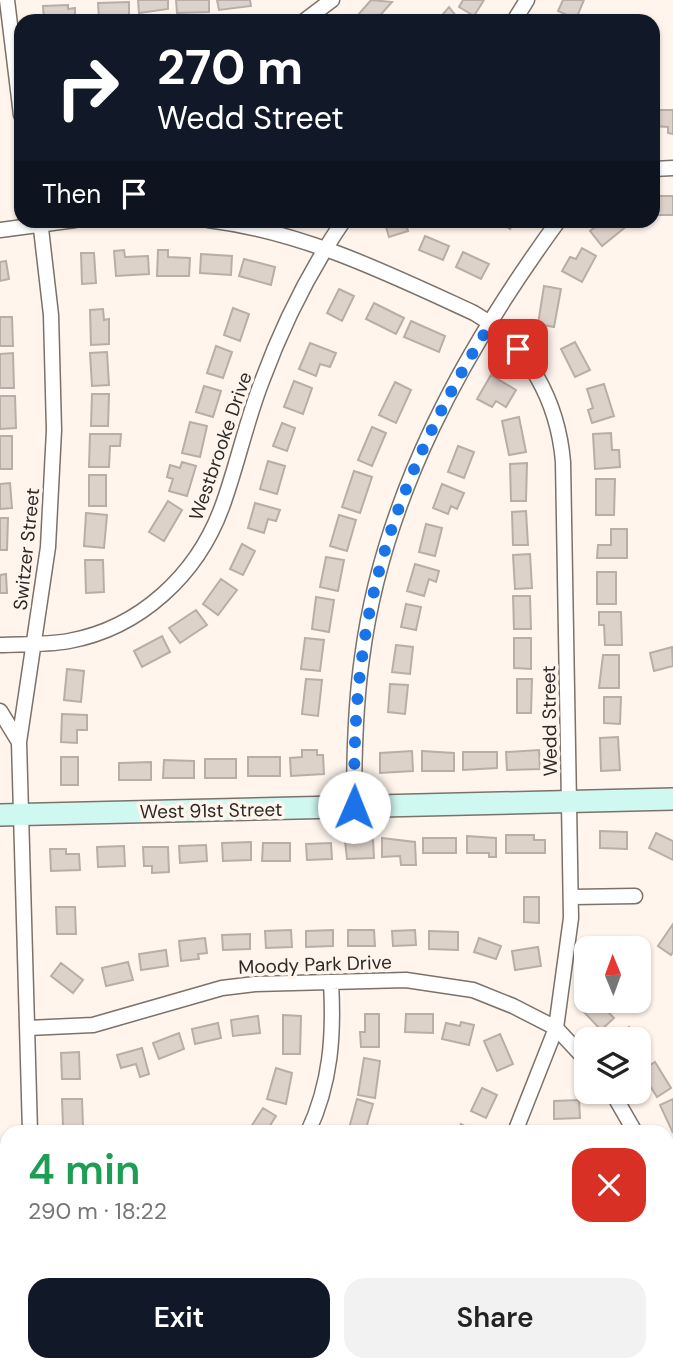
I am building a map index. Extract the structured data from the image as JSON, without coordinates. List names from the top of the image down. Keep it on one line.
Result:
{"streets":{"street":["Westbrooke Drive","Switzer Street","Wedd Street","West 91st Street","Moody Park Drive"]},"crossings":[["Westbrooke Drive","Switzer Street"],["Switzer Street","West 91st Street"],["Switzer Street","Moody Park Drive"],["Wedd Street","West 91st Street"],["Wedd Street","Moody Park Drive"]],"north":"top","page":{"turn":["270 m","Wedd Street"],"then":"Then","heading":["4 min","290 m · 18:22"],"buttons":["Exit","Share"]}}
